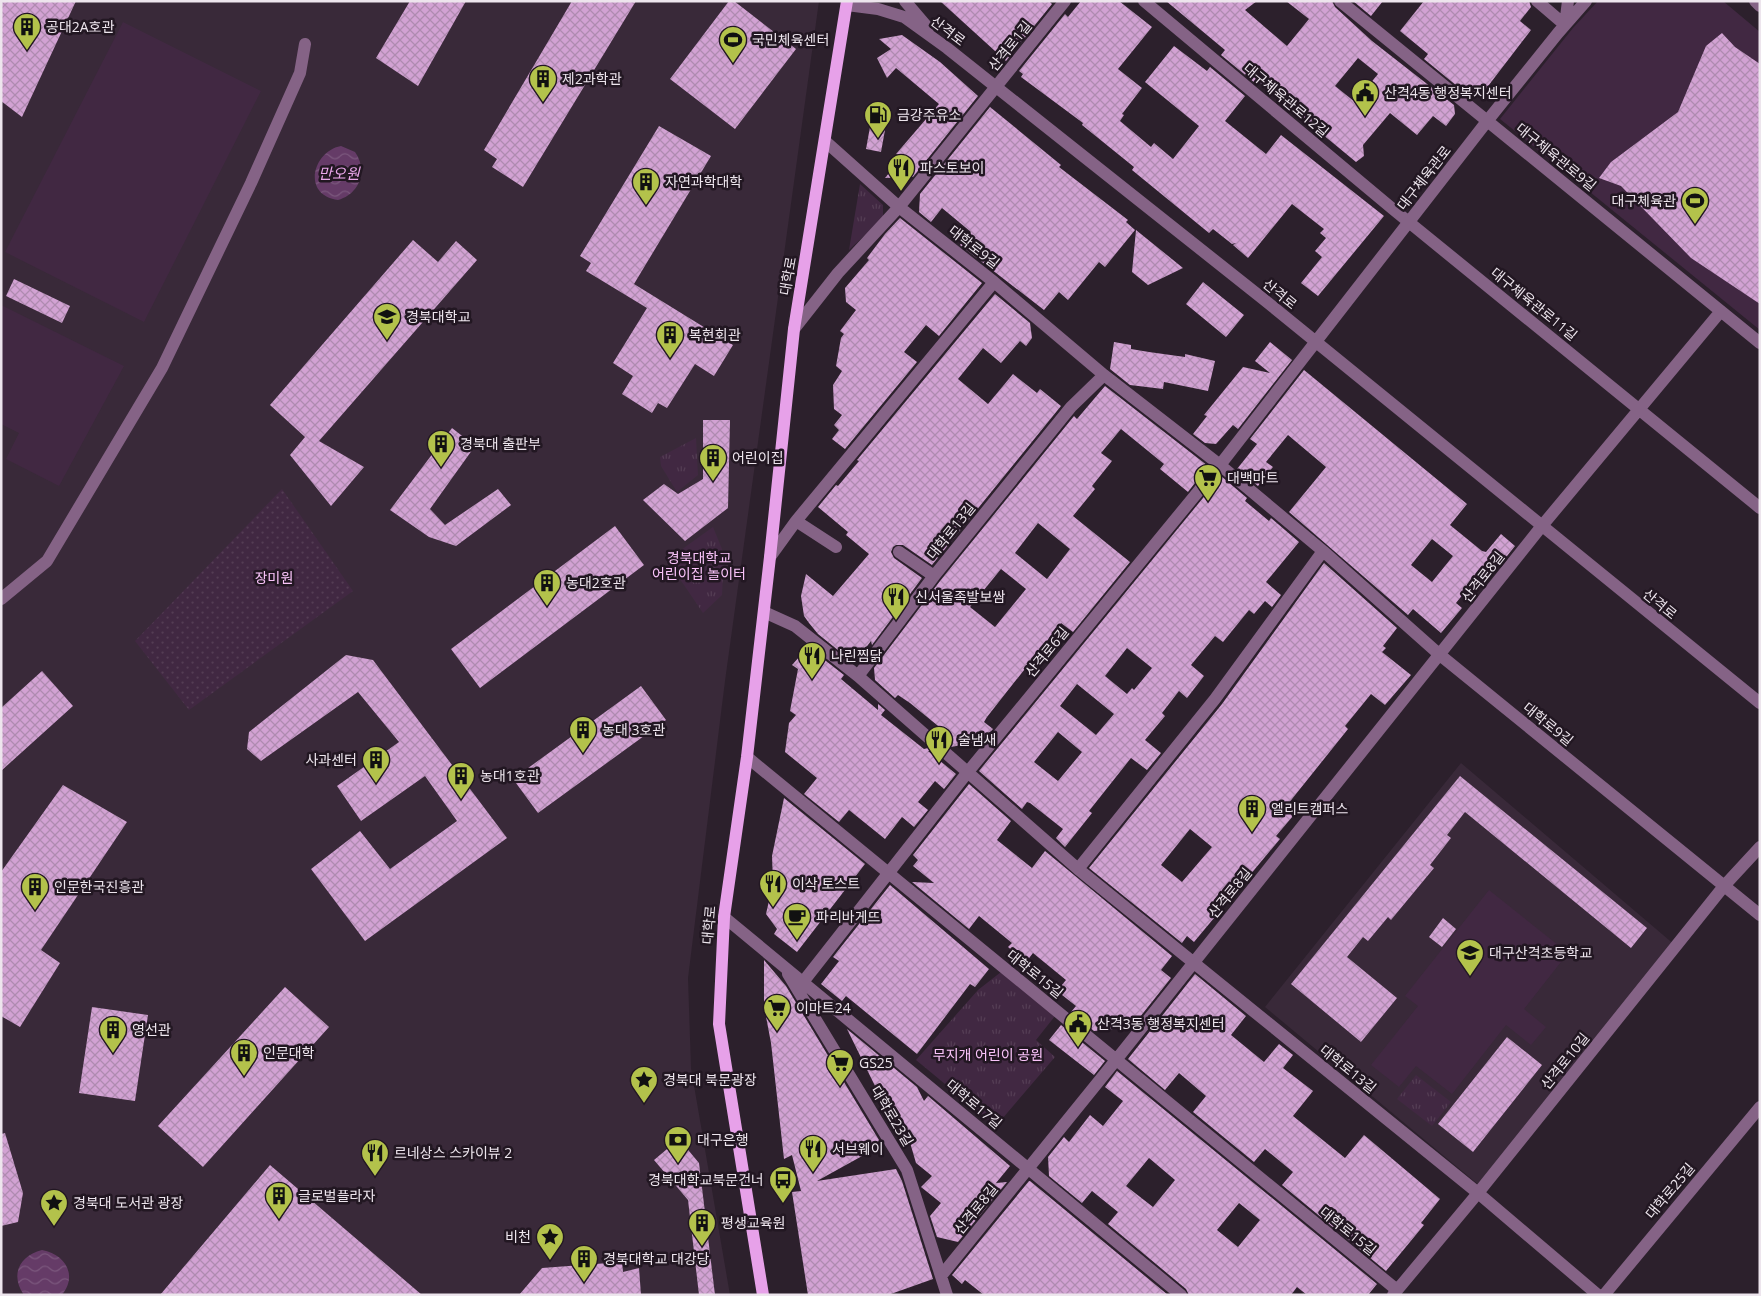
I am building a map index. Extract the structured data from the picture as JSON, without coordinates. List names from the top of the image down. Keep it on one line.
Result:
{"streets":{"main road":["대학로"],"street":["산격로","산격로1길","대구체육관로12길","대구체육관로9길","대구체육관로","대학로9길","대구체육관로11길","대학로13길","산격로8길","산격로6길","대학로15길","산격로10길","대학로17길","대학로23길","대학로25길"]},"crossings":[["산격로","산격로1길"],["산격로","대구체육관로"],["산격로","대학로"],["산격로","산격로8길"],["산격로","산격로6길"],["대구체육관로12길","대구체육관로"],["대구체육관로12길","대구체육관로11길"],["대구체육관로9길","대구체육관로"],["대구체육관로","대구체육관로11길"],["대구체육관로","산격로6길"],["대학로9길","대학로"],["대학로9길","대학로13길"],["대학로9길","산격로8길"],["대학로9길","산격로6길"],["대학로9길","산격로10길"],["대학로","대학로13길"],["대학로","대학로15길"],["대학로","대학로17길"],["대학로13길","산격로8길"],["대학로13길","산격로6길"],["대학로13길","산격로10길"],["산격로8길","대학로15길"],["산격로8길","대학로17길"],["산격로8길","대학로23길"],["산격로6길","대학로15길"],["산격로6길","대학로17길"],["대학로15길","산격로10길"],["대학로17길","대학로23길"]],"water":["만오원"],"parks":["경북대학교 어린이집 놀이터","장미원","무지개 어린이 공원"],"places":{"building":["공대2A호관","제2과학관","자연과학대학","복현회관","경북대 출판부","어린이집","농대2호관","농대 3호관","사과센터","농대1호관","엘리트캠퍼스","인문한국진흥관","영선관","인문대학","글로벌플라자","평생교육원","경북대학교 대강당"],"sports":["국민체육센터","대구체육관"],"public building":["산격4동 행정복지센터","산격3동 행정복지센터"],"fuel station":["금강주유소"],"restaurant":["파스토보이","신서울족발보쌈","나린찜닭","술냄새","이삭 토스트","서브웨이","르네상스 스카이뷰 2"],"school or university":["경북대학교","대구산격초등학교"],"supermarket":["대백마트","이마트24","GS25"],"cafe":["파리바게뜨"],"place":["경북대 북문광장","경북대 도서관 광장","비천"],"bank":["대구은행"],"bus stop":["경북대학교북문건너"]}}
